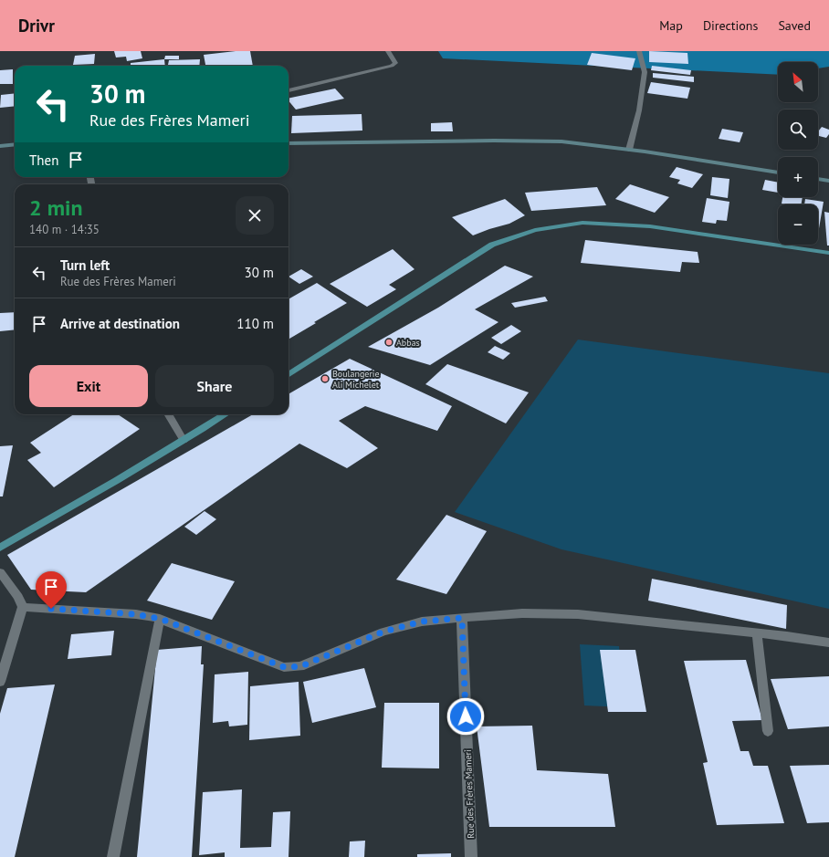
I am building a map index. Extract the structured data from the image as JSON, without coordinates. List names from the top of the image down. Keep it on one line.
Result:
{"streets":{"street":["Rue des Frères Mameri"]},"places":["Abbas","Boulangerie Ali Michelet"],"north":"top left","page":{"header":"Drivr","nav":["Map","Directions","Saved"],"map_buttons":["+","−"],"turn":["30 m","Rue des Frères Mameri"],"then":"Then","heading":["2 min","140 m · 14:35"],"list":[{"name":"Turn left","note":"Rue des Frères Mameri","value":"30 m"},{"name":"Arrive at destination","value":"110 m"}],"buttons":["Exit","Share"]}}
